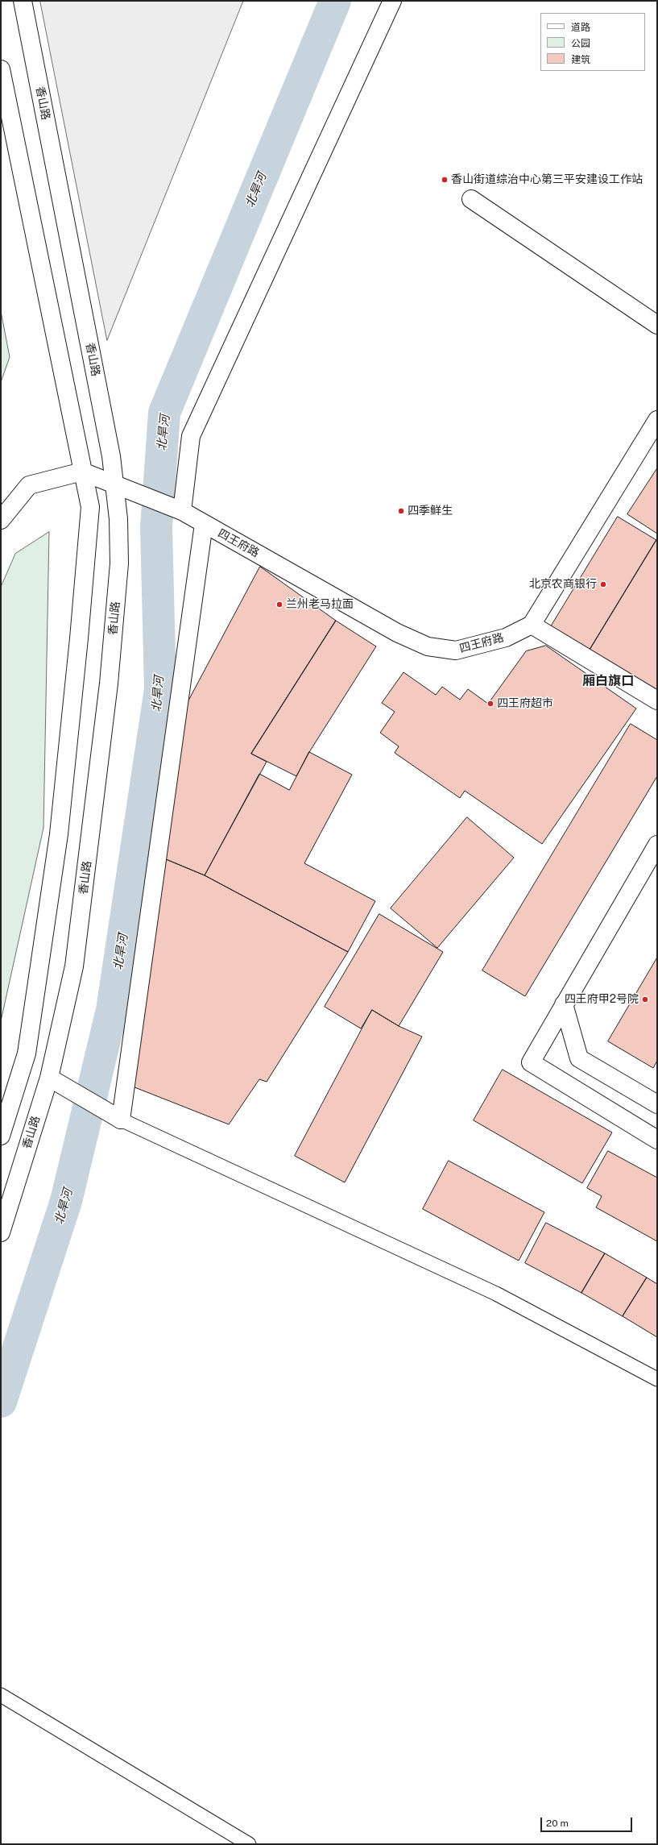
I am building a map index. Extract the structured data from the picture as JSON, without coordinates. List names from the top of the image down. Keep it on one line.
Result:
{"streets":{"main road":["香山路","四王府路"]},"crossings":[["香山路","四王府路"]],"districts":["厢白旗口"],"water":["北旱河"],"places":["香山街道综治中心第三平安建设工作站","四季鲜生","北京农商银行","兰州老马拉面","四王府超市","四王府甲2号院"],"legend":["道路","公园","建筑"],"scale_bar":"20 m"}
